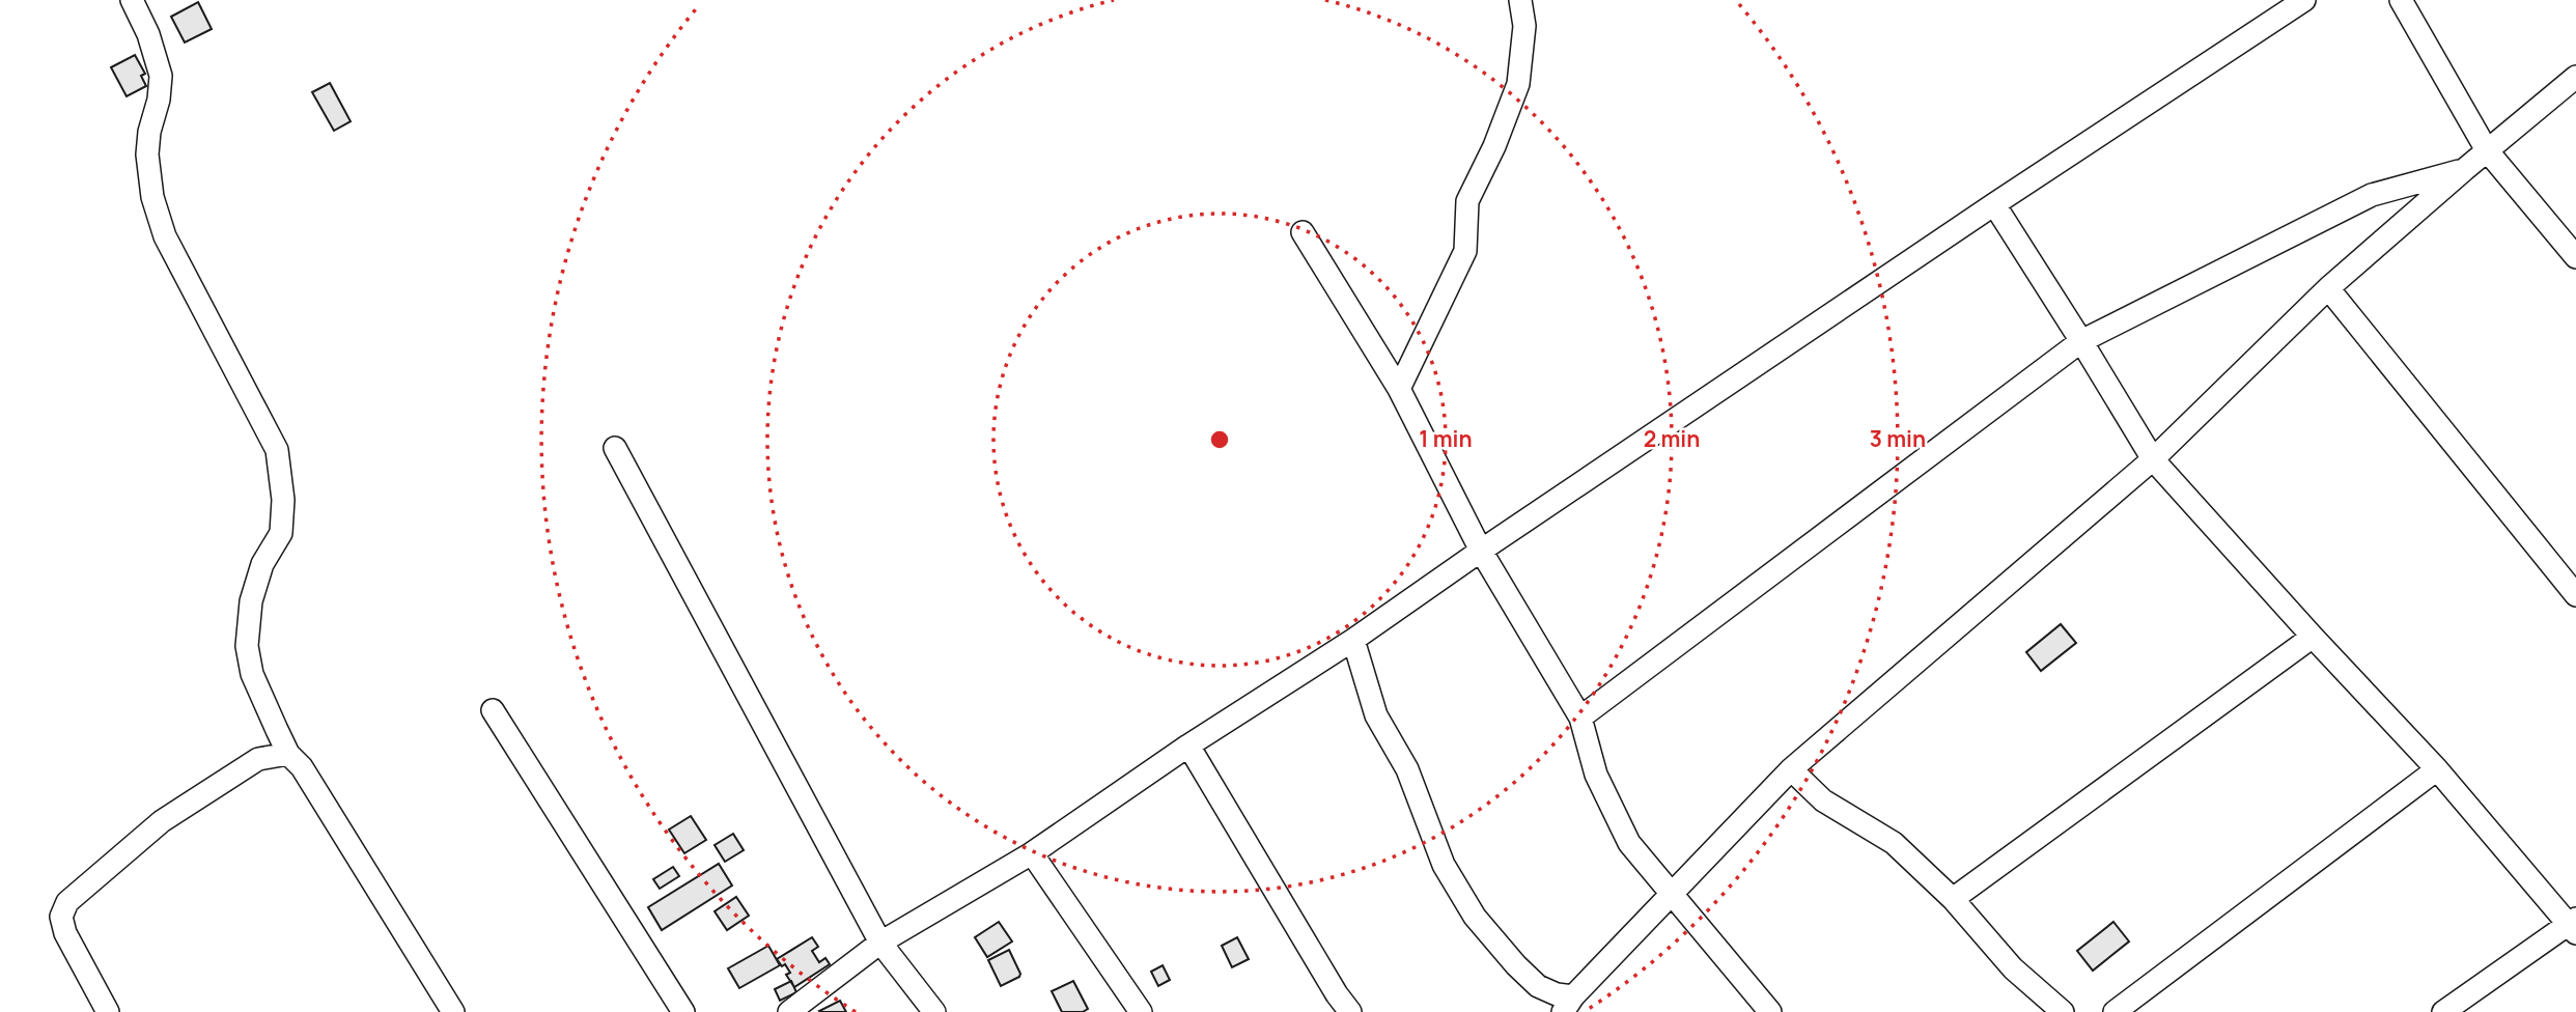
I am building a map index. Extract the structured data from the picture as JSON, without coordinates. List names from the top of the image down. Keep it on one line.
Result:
{"rings":["1 min","2 min","3 min"]}
